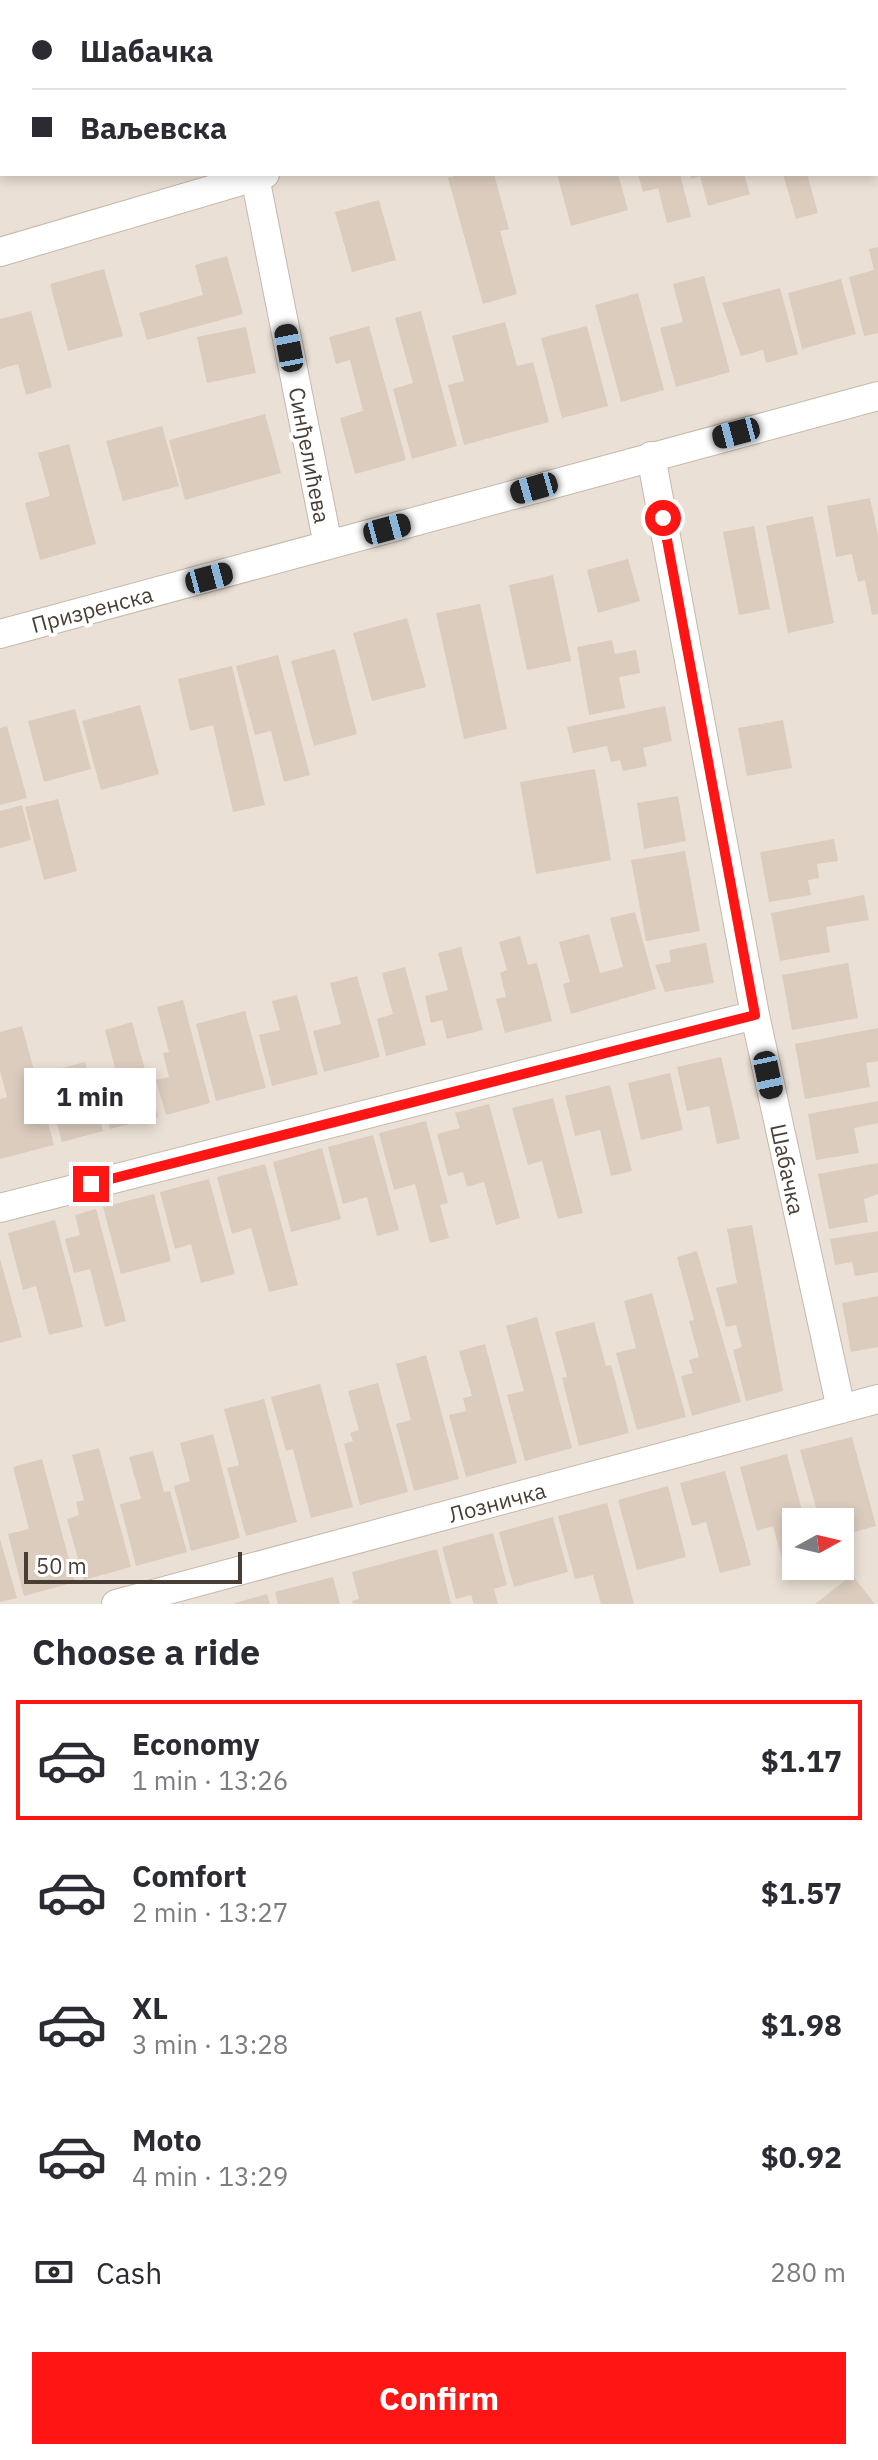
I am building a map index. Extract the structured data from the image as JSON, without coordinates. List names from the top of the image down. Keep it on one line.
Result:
{"streets":{"street":["Синђелићева","Призренска","Шабачка","Лозничка"]},"crossings":[["Синђелићева","Призренска"],["Призренска","Шабачка"],["Шабачка","Лозничка"]],"scale_bar":"50 m","north":"right","page":{"banner":["Шабачка","Ваљевска"],"bubble":"1 min","scale":"50 m","heading":"Choose a ride","list":[{"name":"Economy","note":"1 min · 13:26","value":"$1.17"},{"name":"Comfort","note":"2 min · 13:27","value":"$1.57"},{"name":"XL","note":"3 min · 13:28","value":"$1.98"},{"name":"Moto","note":"4 min · 13:29","value":"$0.92"}],"pay":["Cash","280 m"],"buttons":"Confirm"}}
